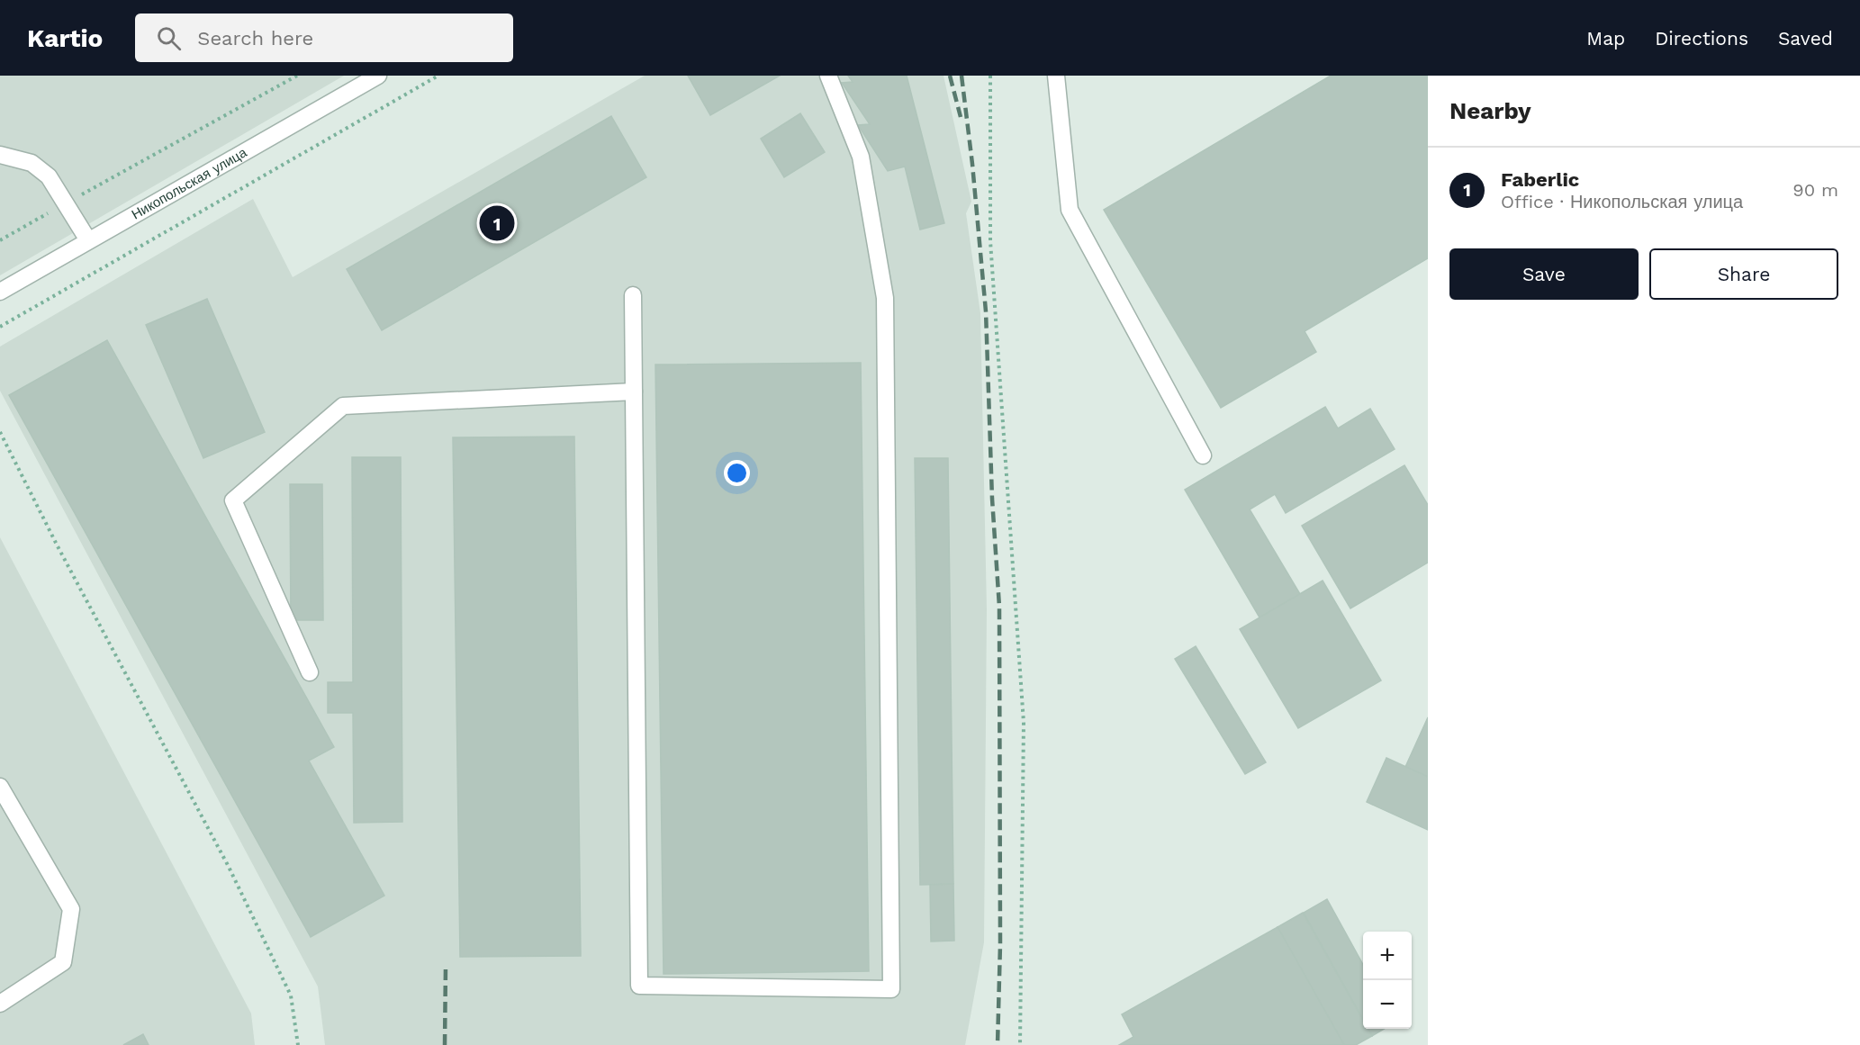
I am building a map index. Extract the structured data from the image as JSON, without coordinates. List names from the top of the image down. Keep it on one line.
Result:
{"streets":{"street":["Никопольская улица"]},"page":{"header":"Kartio","search":"Search here","nav":["Map","Directions","Saved"],"heading":"Nearby","list":[{"mark":"1","name":"Faberlic","note":"Office · Никопольская улица","value":"90 m"}],"pins":"1","buttons":["Save","Share"],"map_buttons":["+","−"]}}
